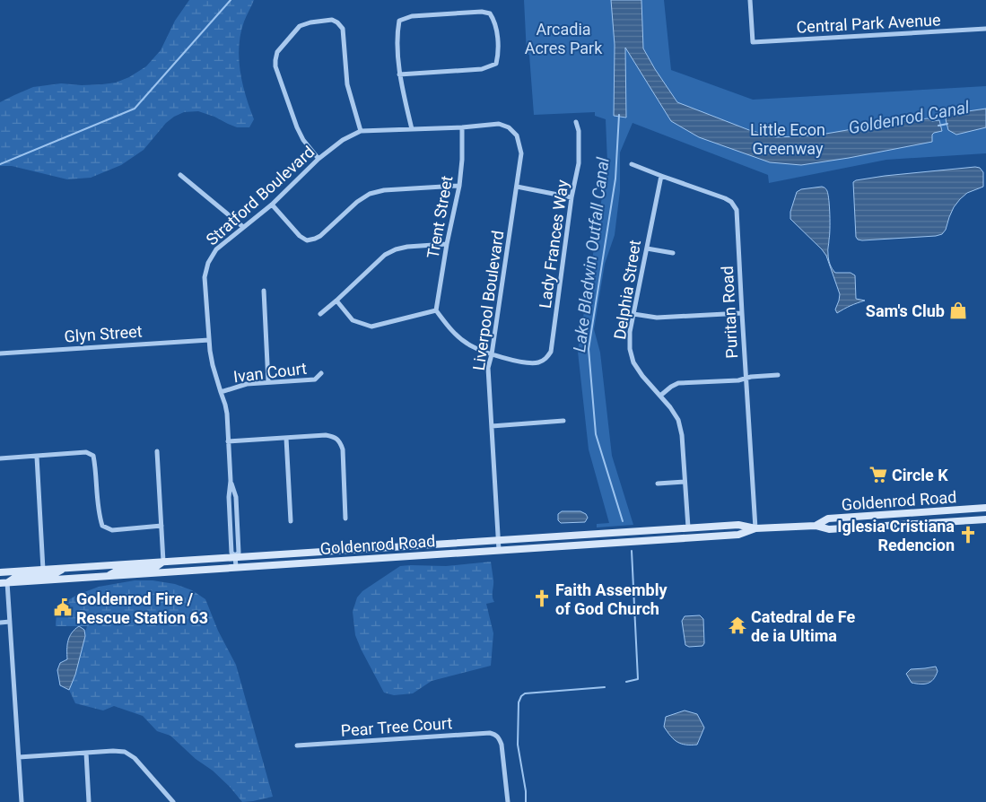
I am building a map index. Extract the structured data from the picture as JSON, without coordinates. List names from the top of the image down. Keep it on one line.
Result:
{"streets":{"main road":["Goldenrod Road"],"street":["Central Park Avenue","Stratford Boulevard","Trent Street","Lady Frances Way","Delphia Street","Liverpool Boulevard","Puritan Road","Glyn Street","Ivan Court","Pear Tree Court"]},"crossings":[["Stratford Boulevard","Trent Street"],["Stratford Boulevard","Liverpool Boulevard"],["Stratford Boulevard","Glyn Street"],["Stratford Boulevard","Ivan Court"],["Stratford Boulevard","Goldenrod Road"],["Lady Frances Way","Liverpool Boulevard"],["Delphia Street","Puritan Road"],["Delphia Street","Goldenrod Road"],["Liverpool Boulevard","Goldenrod Road"],["Puritan Road","Goldenrod Road"]],"water":["Goldenrod Canal","Lake Bladwin Outfall Canal"],"parks":["Arcadia Acres Park","Little Econ Greenway"],"places":{"shop":["Sam's Club"],"supermarket":["Circle K"],"church":["Iglesia Cristiana Redencion","Faith Assembly of God Church"],"public building":["Goldenrod Fire / Rescue Station 63"],"temple":["Catedral de Fe de ia Ultima"]}}
